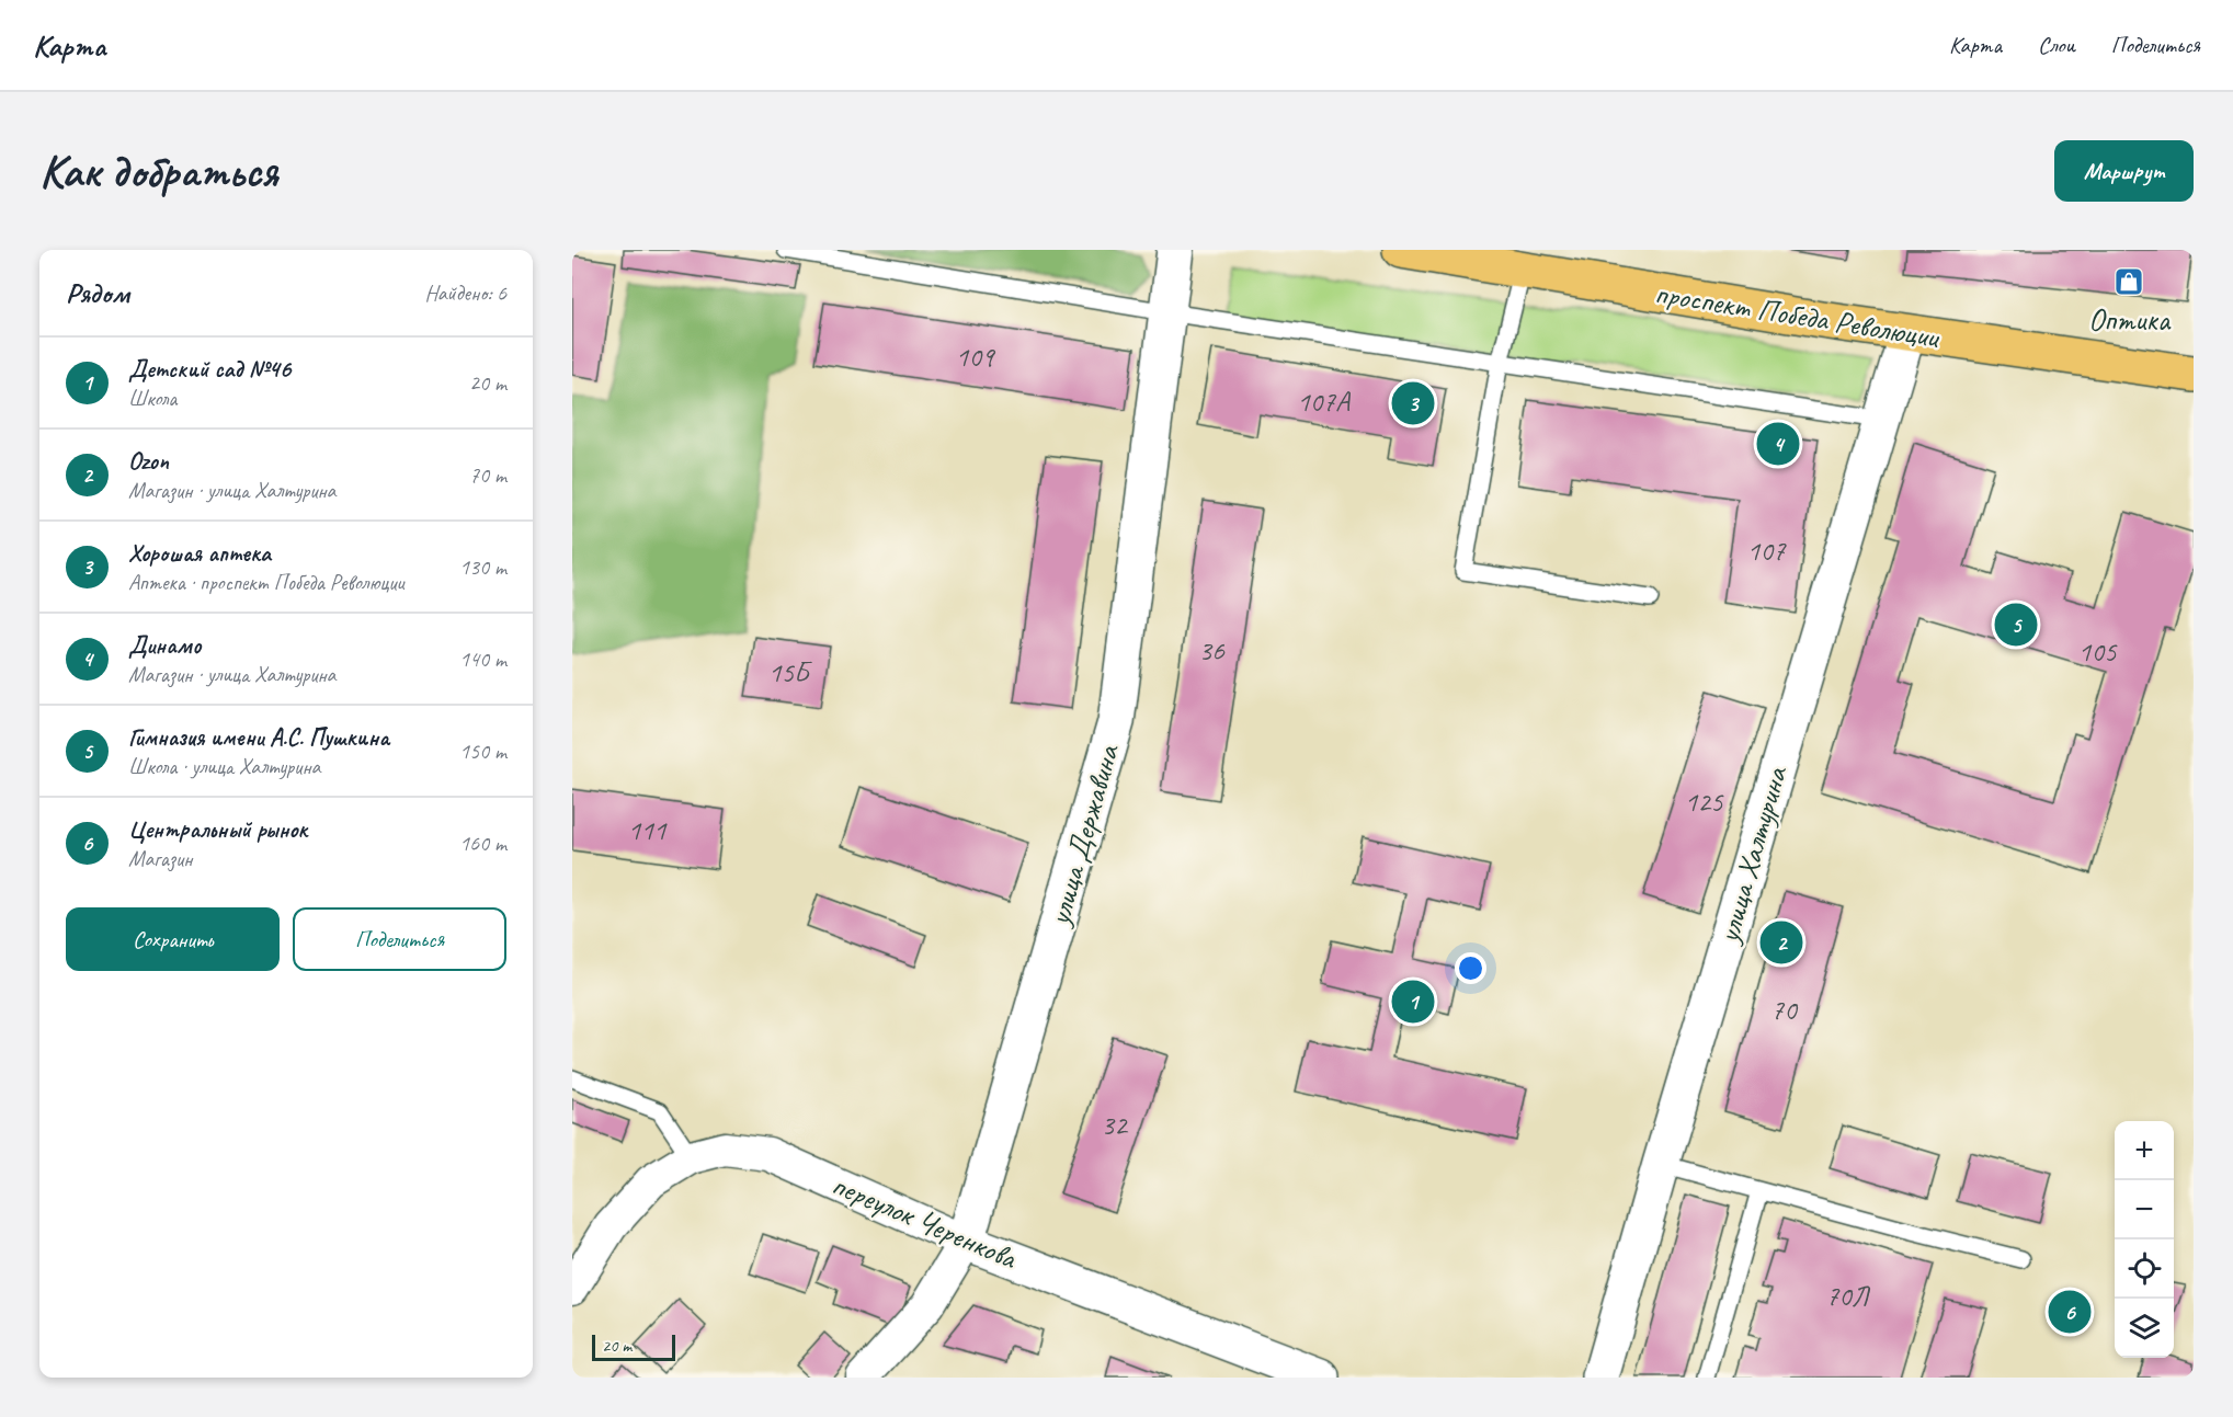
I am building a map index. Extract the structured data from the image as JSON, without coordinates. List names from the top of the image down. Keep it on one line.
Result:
{"streets":{"main road":["проспект Победа Революции"],"street":["улица Державина","улица Халтурина","переулок Черенкова"]},"crossings":[["проспект Победа Революции","улица Халтурина"],["улица Державина","переулок Черенкова"]],"places":{"shop":["Оптика"]},"house_numbers":["109","107А","107","36","105","15Б","125","111","70","32","70Л"],"scale_bar":"20 m","page":{"header":"Карта","nav":["Карта","Слои","Поделиться"],"buttons":["Маршрут",["Сохранить","Поделиться"]],"title":"Как добраться","heading":["Рядом","Найдено: 6"],"list":[{"mark":"1","name":"Детский сад №46","note":"Школа","value":"20 m"},{"mark":"2","name":"Ozon","note":"Магазин · улица Халтурина","value":"70 m"},{"mark":"3","name":"Хорошая аптека","note":"Аптека · проспект Победа Революции","value":"130 m"},{"mark":"4","name":"Динамо","note":"Магазин · улица Халтурина","value":"140 m"},{"mark":"5","name":"Гимназия имени А.С. Пушкина","note":"Школа · улица Халтурина","value":"150 m"},{"mark":"6","name":"Центральный рынок","note":"Магазин","value":"160 m"}],"pins":["3","4","5","2","1","6"],"map_buttons":["+","−"],"scale":"20 m"}}
